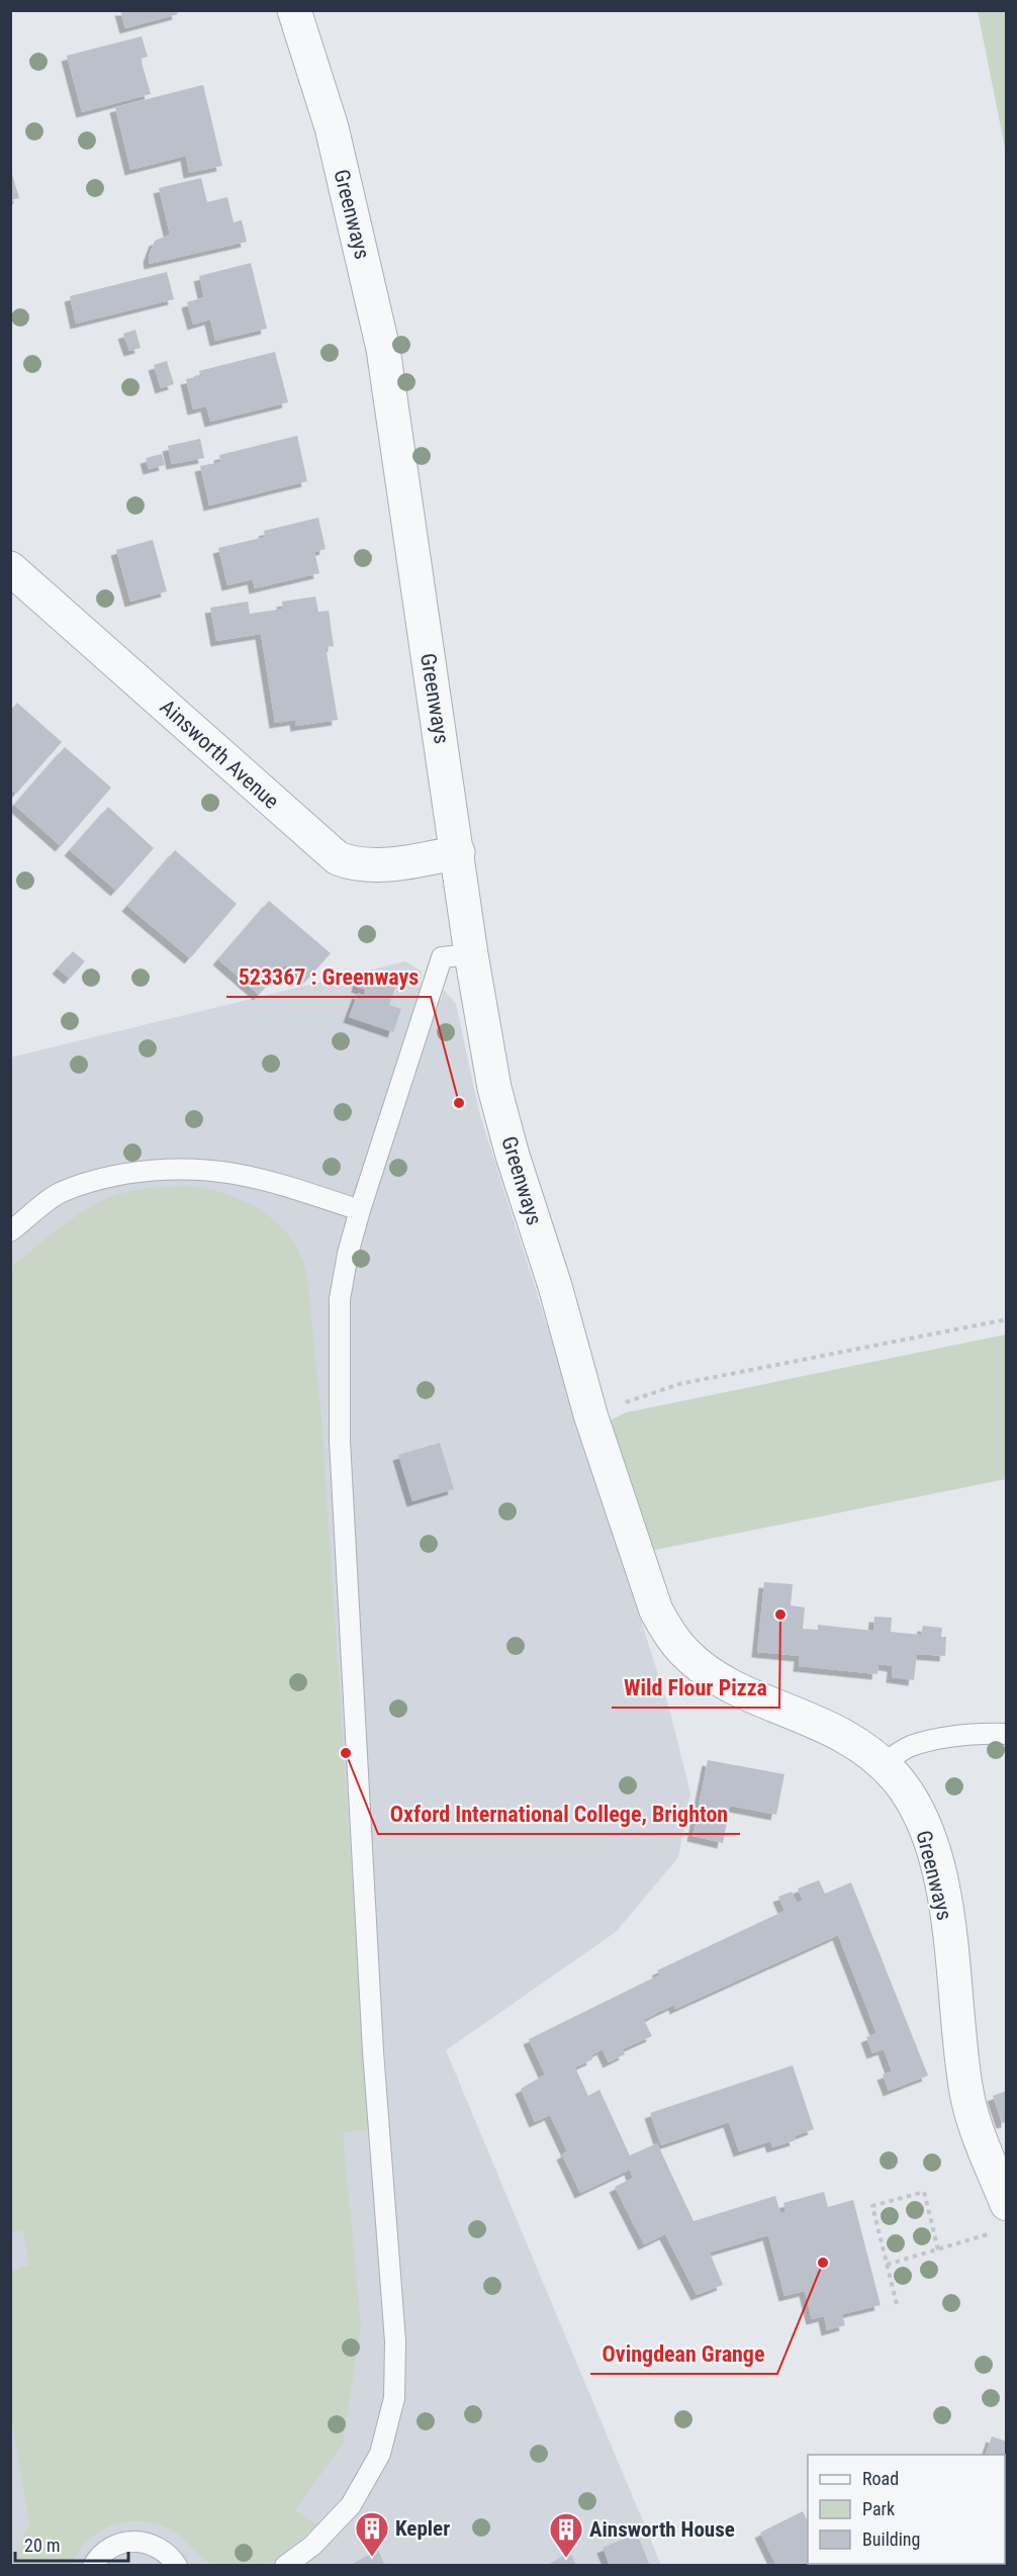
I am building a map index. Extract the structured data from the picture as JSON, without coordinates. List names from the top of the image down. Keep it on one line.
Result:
{"streets":{"street":["Greenways","Ainsworth Avenue"]},"crossings":[["Greenways","Ainsworth Avenue"]],"places":{"other":["523367 : Greenways","Wild Flour Pizza","Oxford International College, Brighton","Ovingdean Grange"],"building":["Kepler","Ainsworth House"]},"legend":["Road","Park","Building"],"scale_bar":"20 m"}
